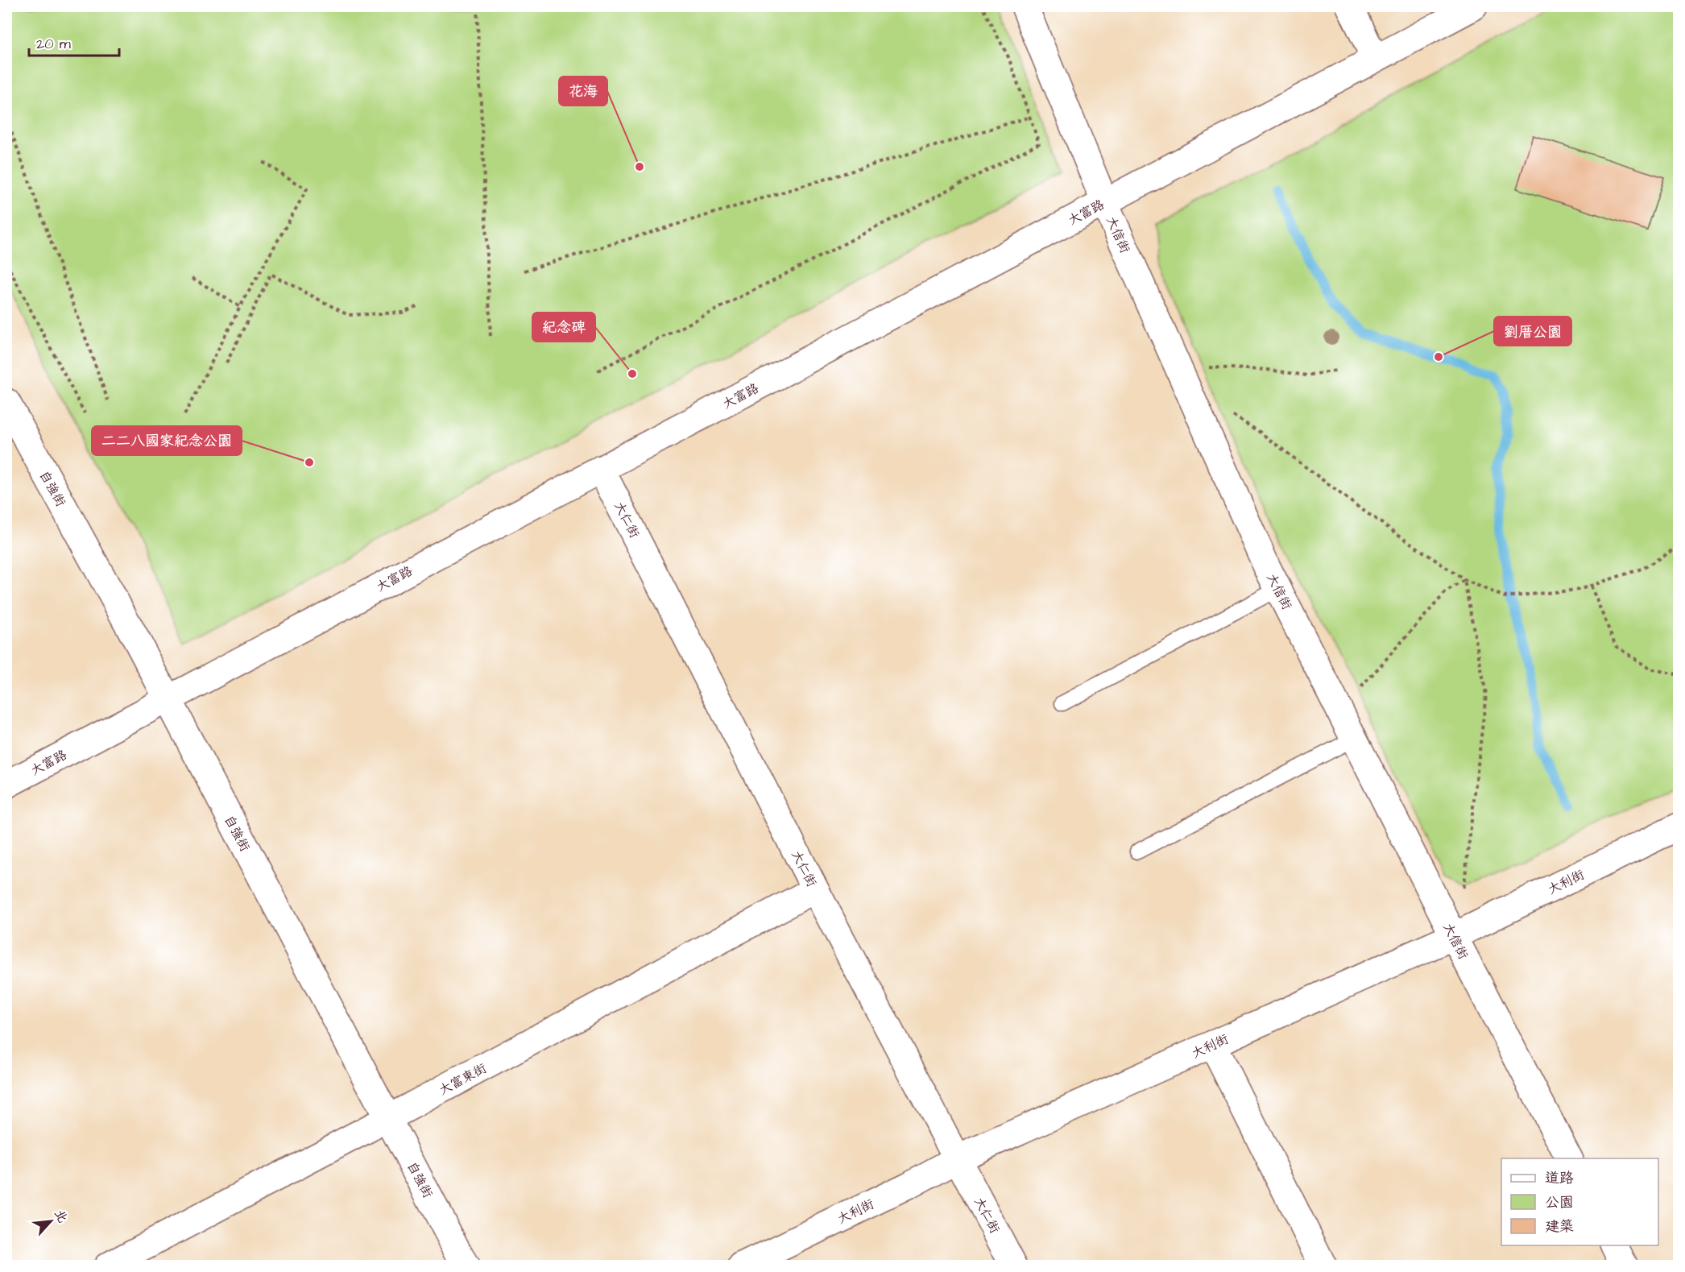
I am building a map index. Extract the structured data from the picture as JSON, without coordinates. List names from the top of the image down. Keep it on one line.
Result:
{"streets":{"street":["大富路","大信街","自強街","大仁街","大利街","大富東街"]},"crossings":[["大富路","大信街"],["大富路","自強街"],["大富路","大仁街"],["大信街","大利街"],["自強街","大富東街"],["大仁街","大利街"],["大仁街","大富東街"]],"places":["花海","劉厝公園","紀念碑","二二八國家紀念公園"],"legend":["道路","公園","建築"],"scale_bar":"20 m","north":"top right"}
